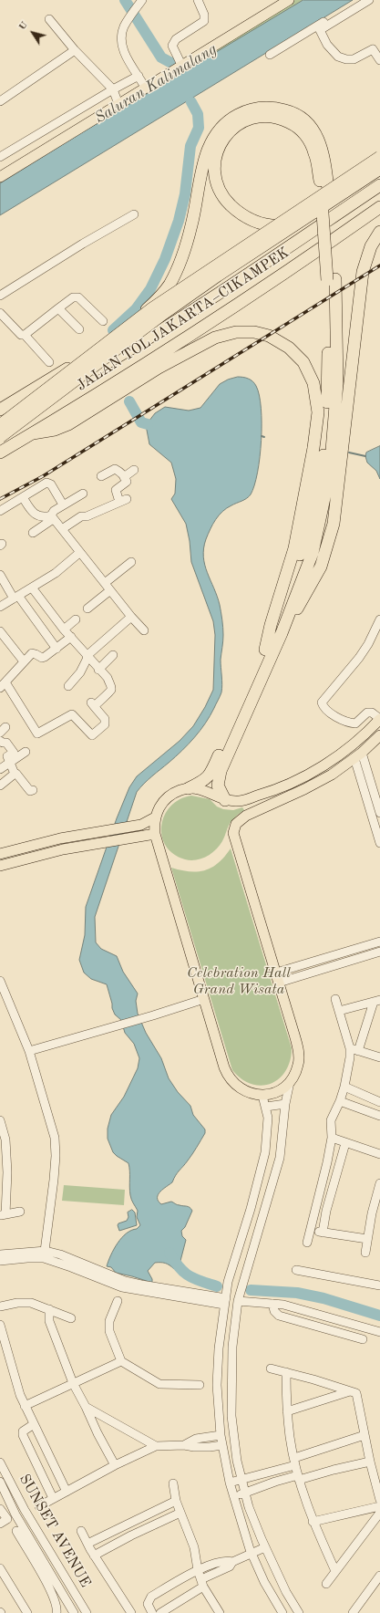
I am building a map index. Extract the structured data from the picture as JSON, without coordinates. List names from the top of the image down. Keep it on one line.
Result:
{"streets":{"highway":["JALAN TOL JAKARTA–CIKAMPEK"],"street":["SUNSET AVENUE"]},"water":["Saluran Kalimalang"],"parks":["Celebration Hall Grand Wisata"],"north":"top left"}
